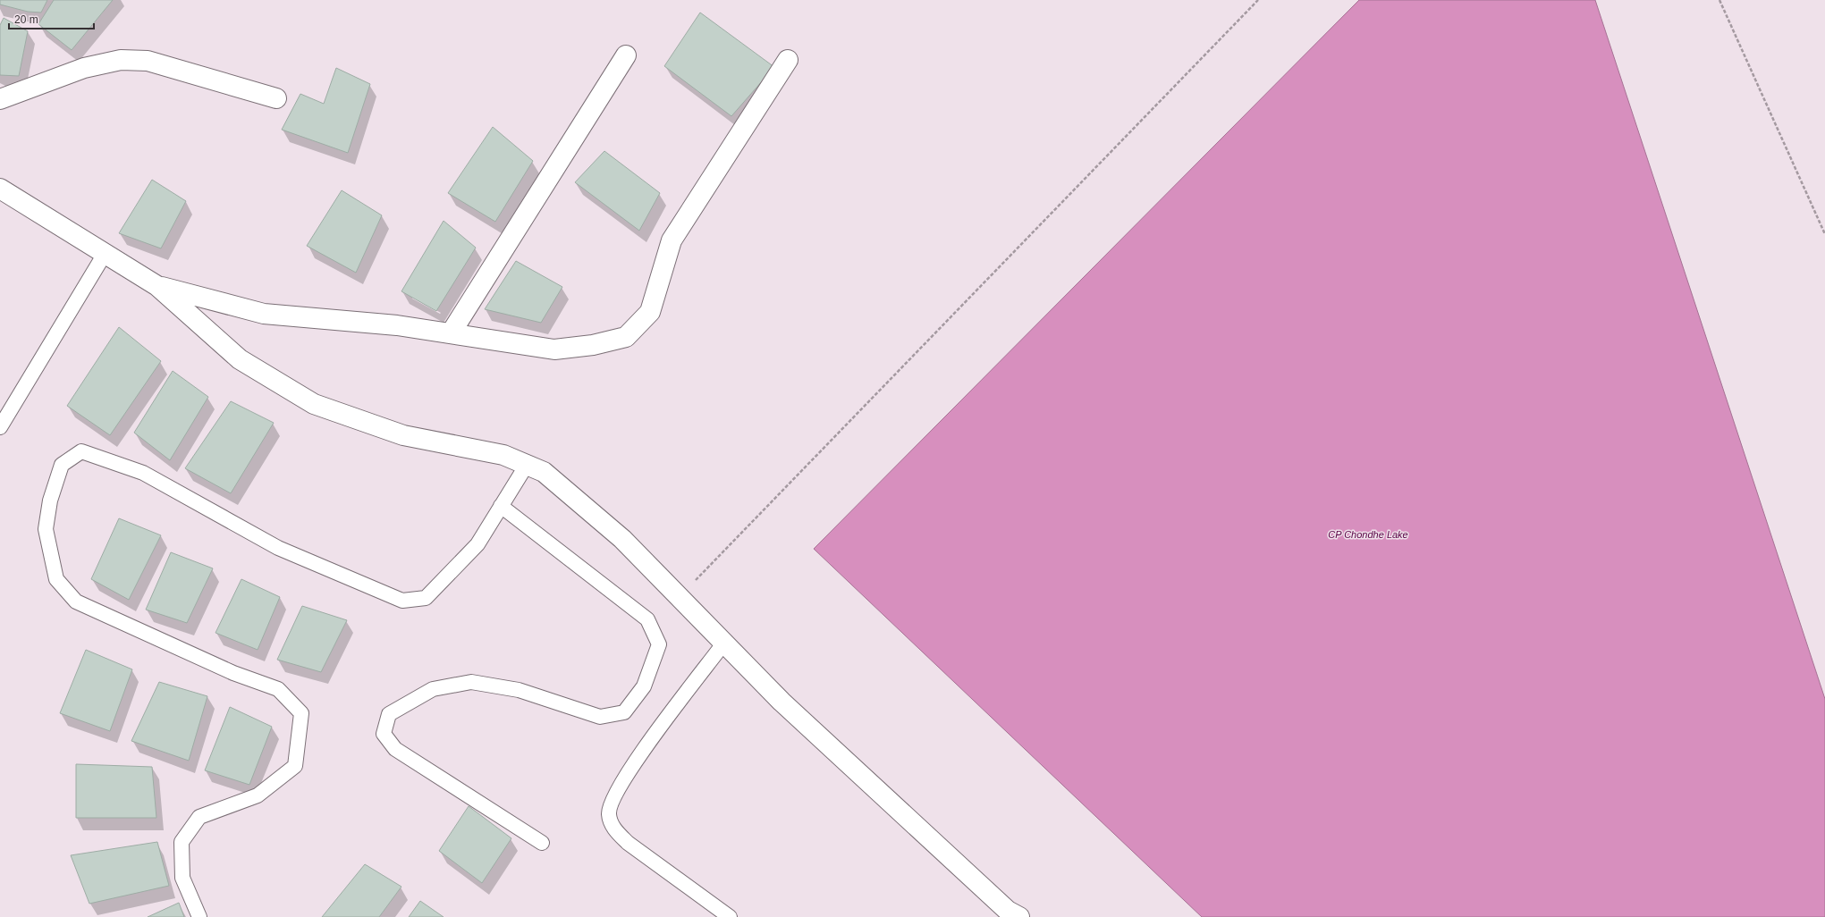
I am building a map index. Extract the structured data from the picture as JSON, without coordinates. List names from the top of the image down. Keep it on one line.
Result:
{"water":["CP Chondhe Lake"],"scale_bar":"20 m"}
